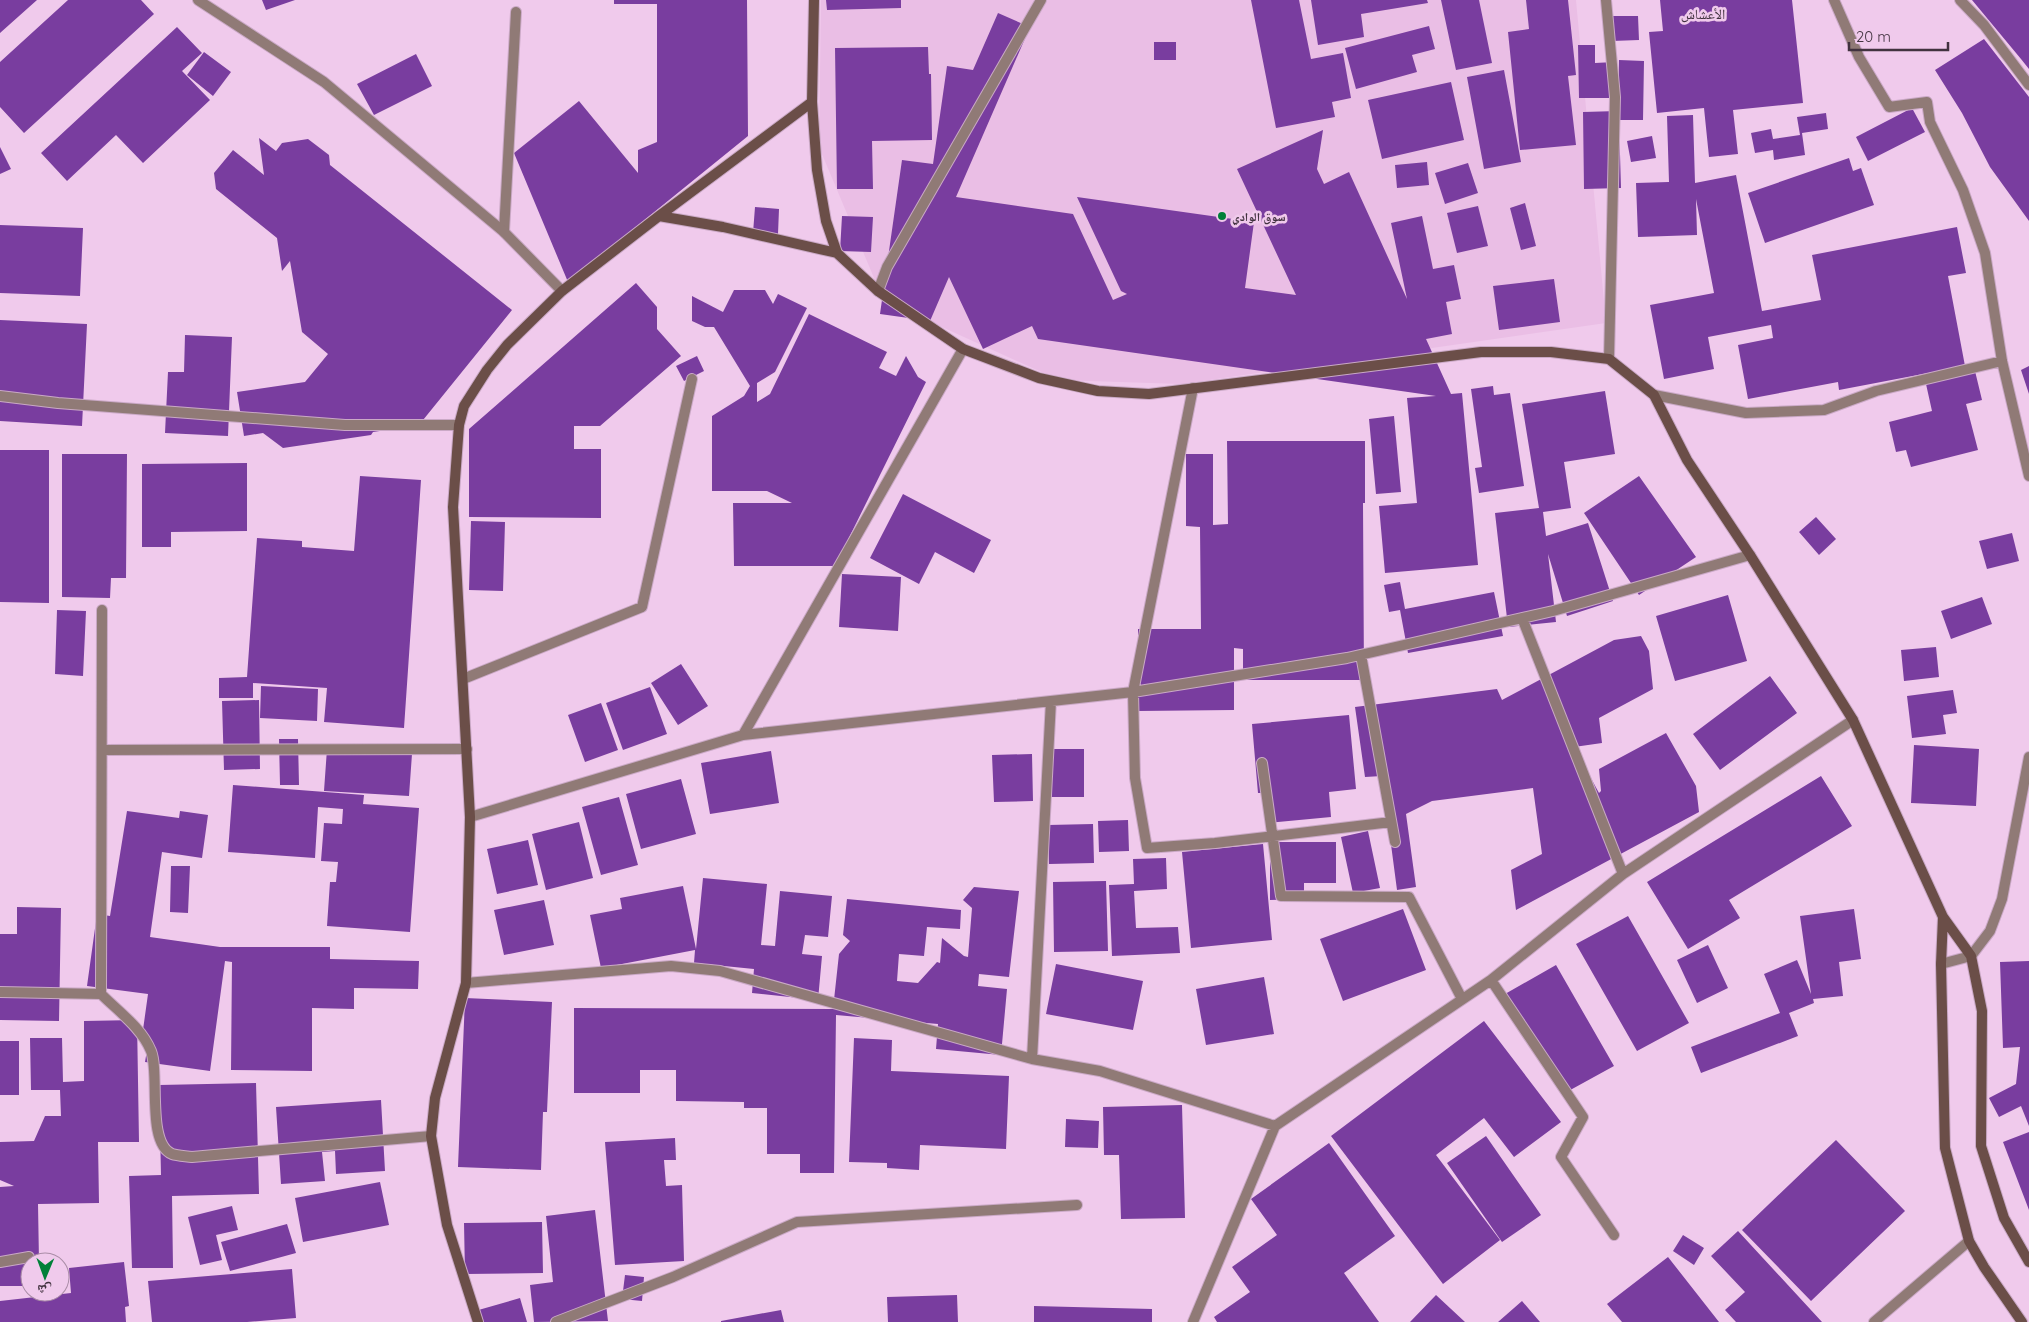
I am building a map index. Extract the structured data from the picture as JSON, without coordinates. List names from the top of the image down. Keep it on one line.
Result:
{"districts":["الأعشاش"],"places":["سوق الوادي"],"scale_bar":"20 m","north":"bottom"}
